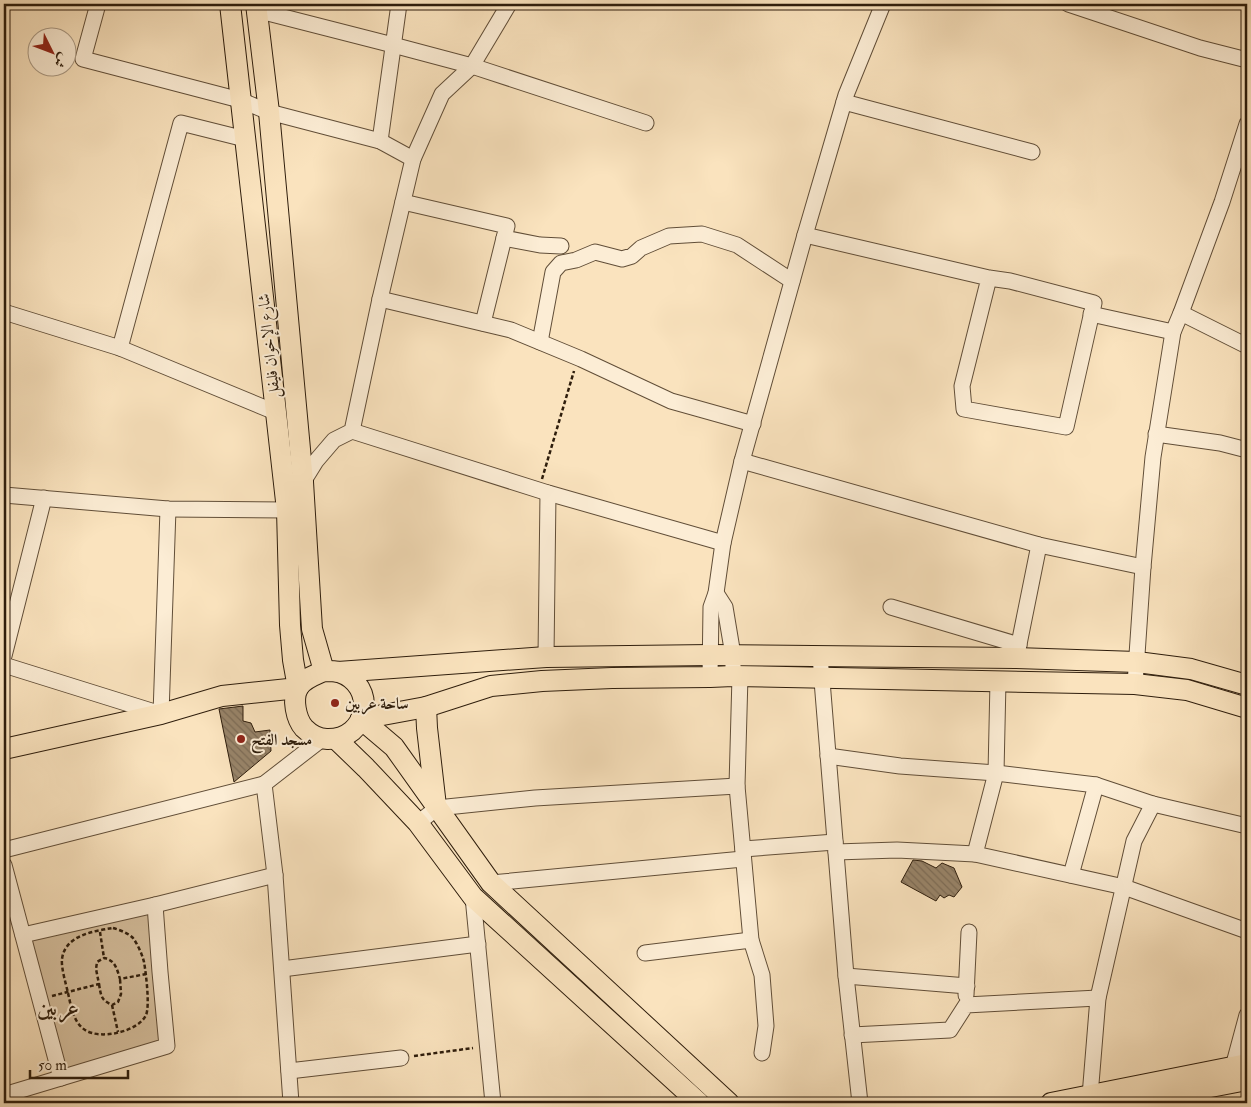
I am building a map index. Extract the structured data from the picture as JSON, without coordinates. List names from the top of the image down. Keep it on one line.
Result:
{"streets":{"main road":["شارع الإخوان فليفل"]},"districts":["عربين"],"places":["ساحة عربين","مسجد الفتح"],"scale_bar":"50 m","north":"bottom right"}
